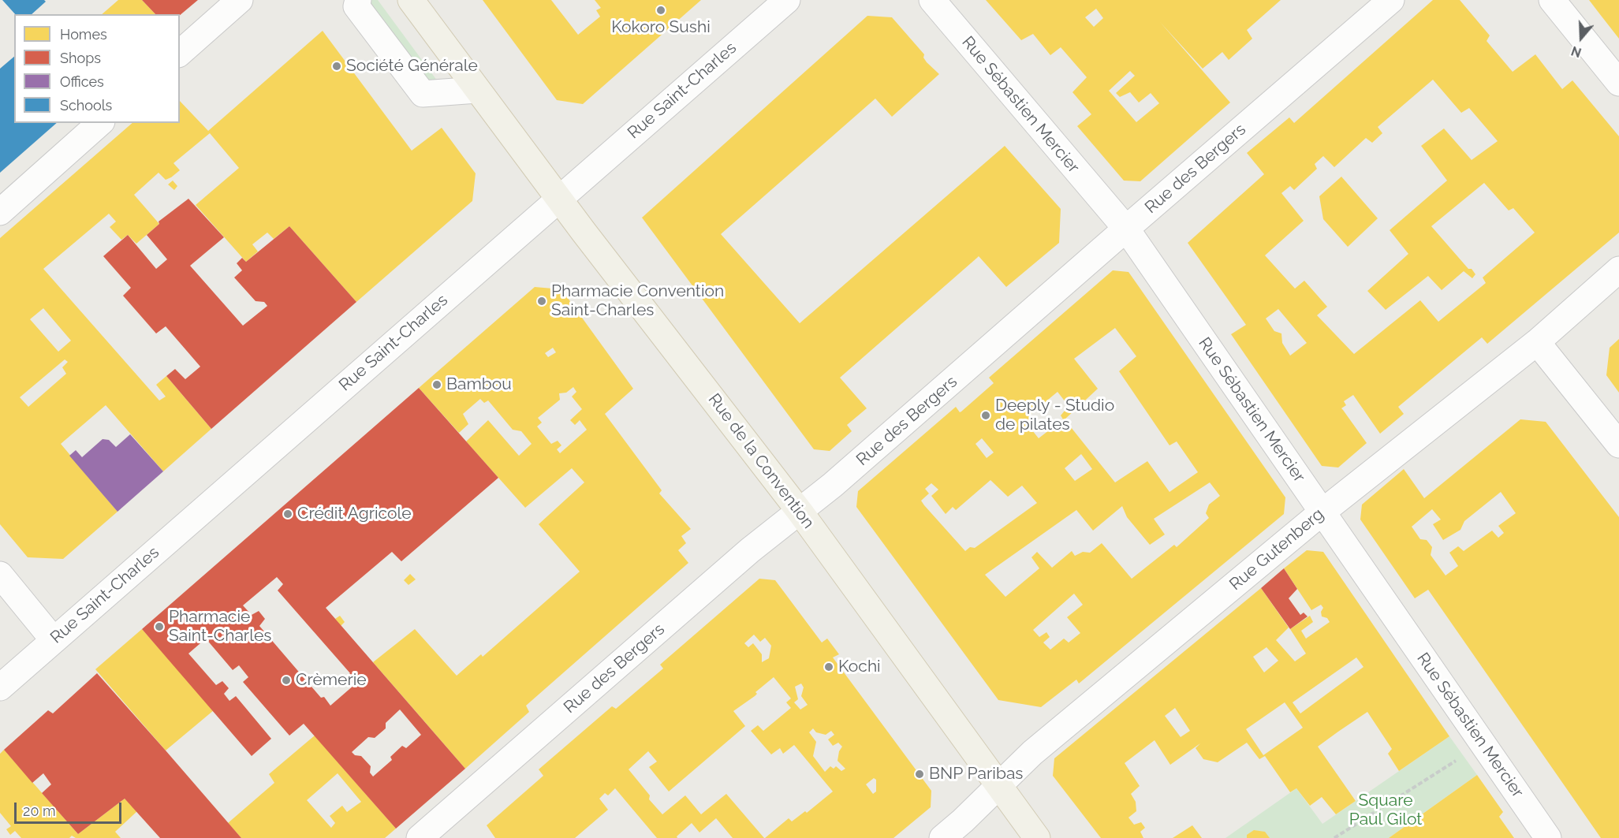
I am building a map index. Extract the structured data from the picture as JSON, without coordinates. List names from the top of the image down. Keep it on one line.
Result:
{"streets":{"main road":["Rue de la Convention"],"street":["Rue Saint-Charles","Rue Sébastien Mercier","Rue des Bergers","Rue Gutenberg"]},"crossings":[["Rue Saint-Charles","Rue de la Convention"],["Rue Sébastien Mercier","Rue des Bergers"],["Rue Sébastien Mercier","Rue Gutenberg"],["Rue des Bergers","Rue de la Convention"],["Rue de la Convention","Rue Gutenberg"]],"parks":["Square Paul Gilot"],"places":["Kokoro Sushi","Société Générale","Pharmacie Convention Saint-Charles","Bambou","Deeply - Studio de pilates","Crédit Agricole","Pharmacie Saint-Charles","Kochi","Crèmerie","BNP Paribas"],"legend":["Homes","Shops","Offices","Schools"],"scale_bar":"20 m","north":"bottom"}
